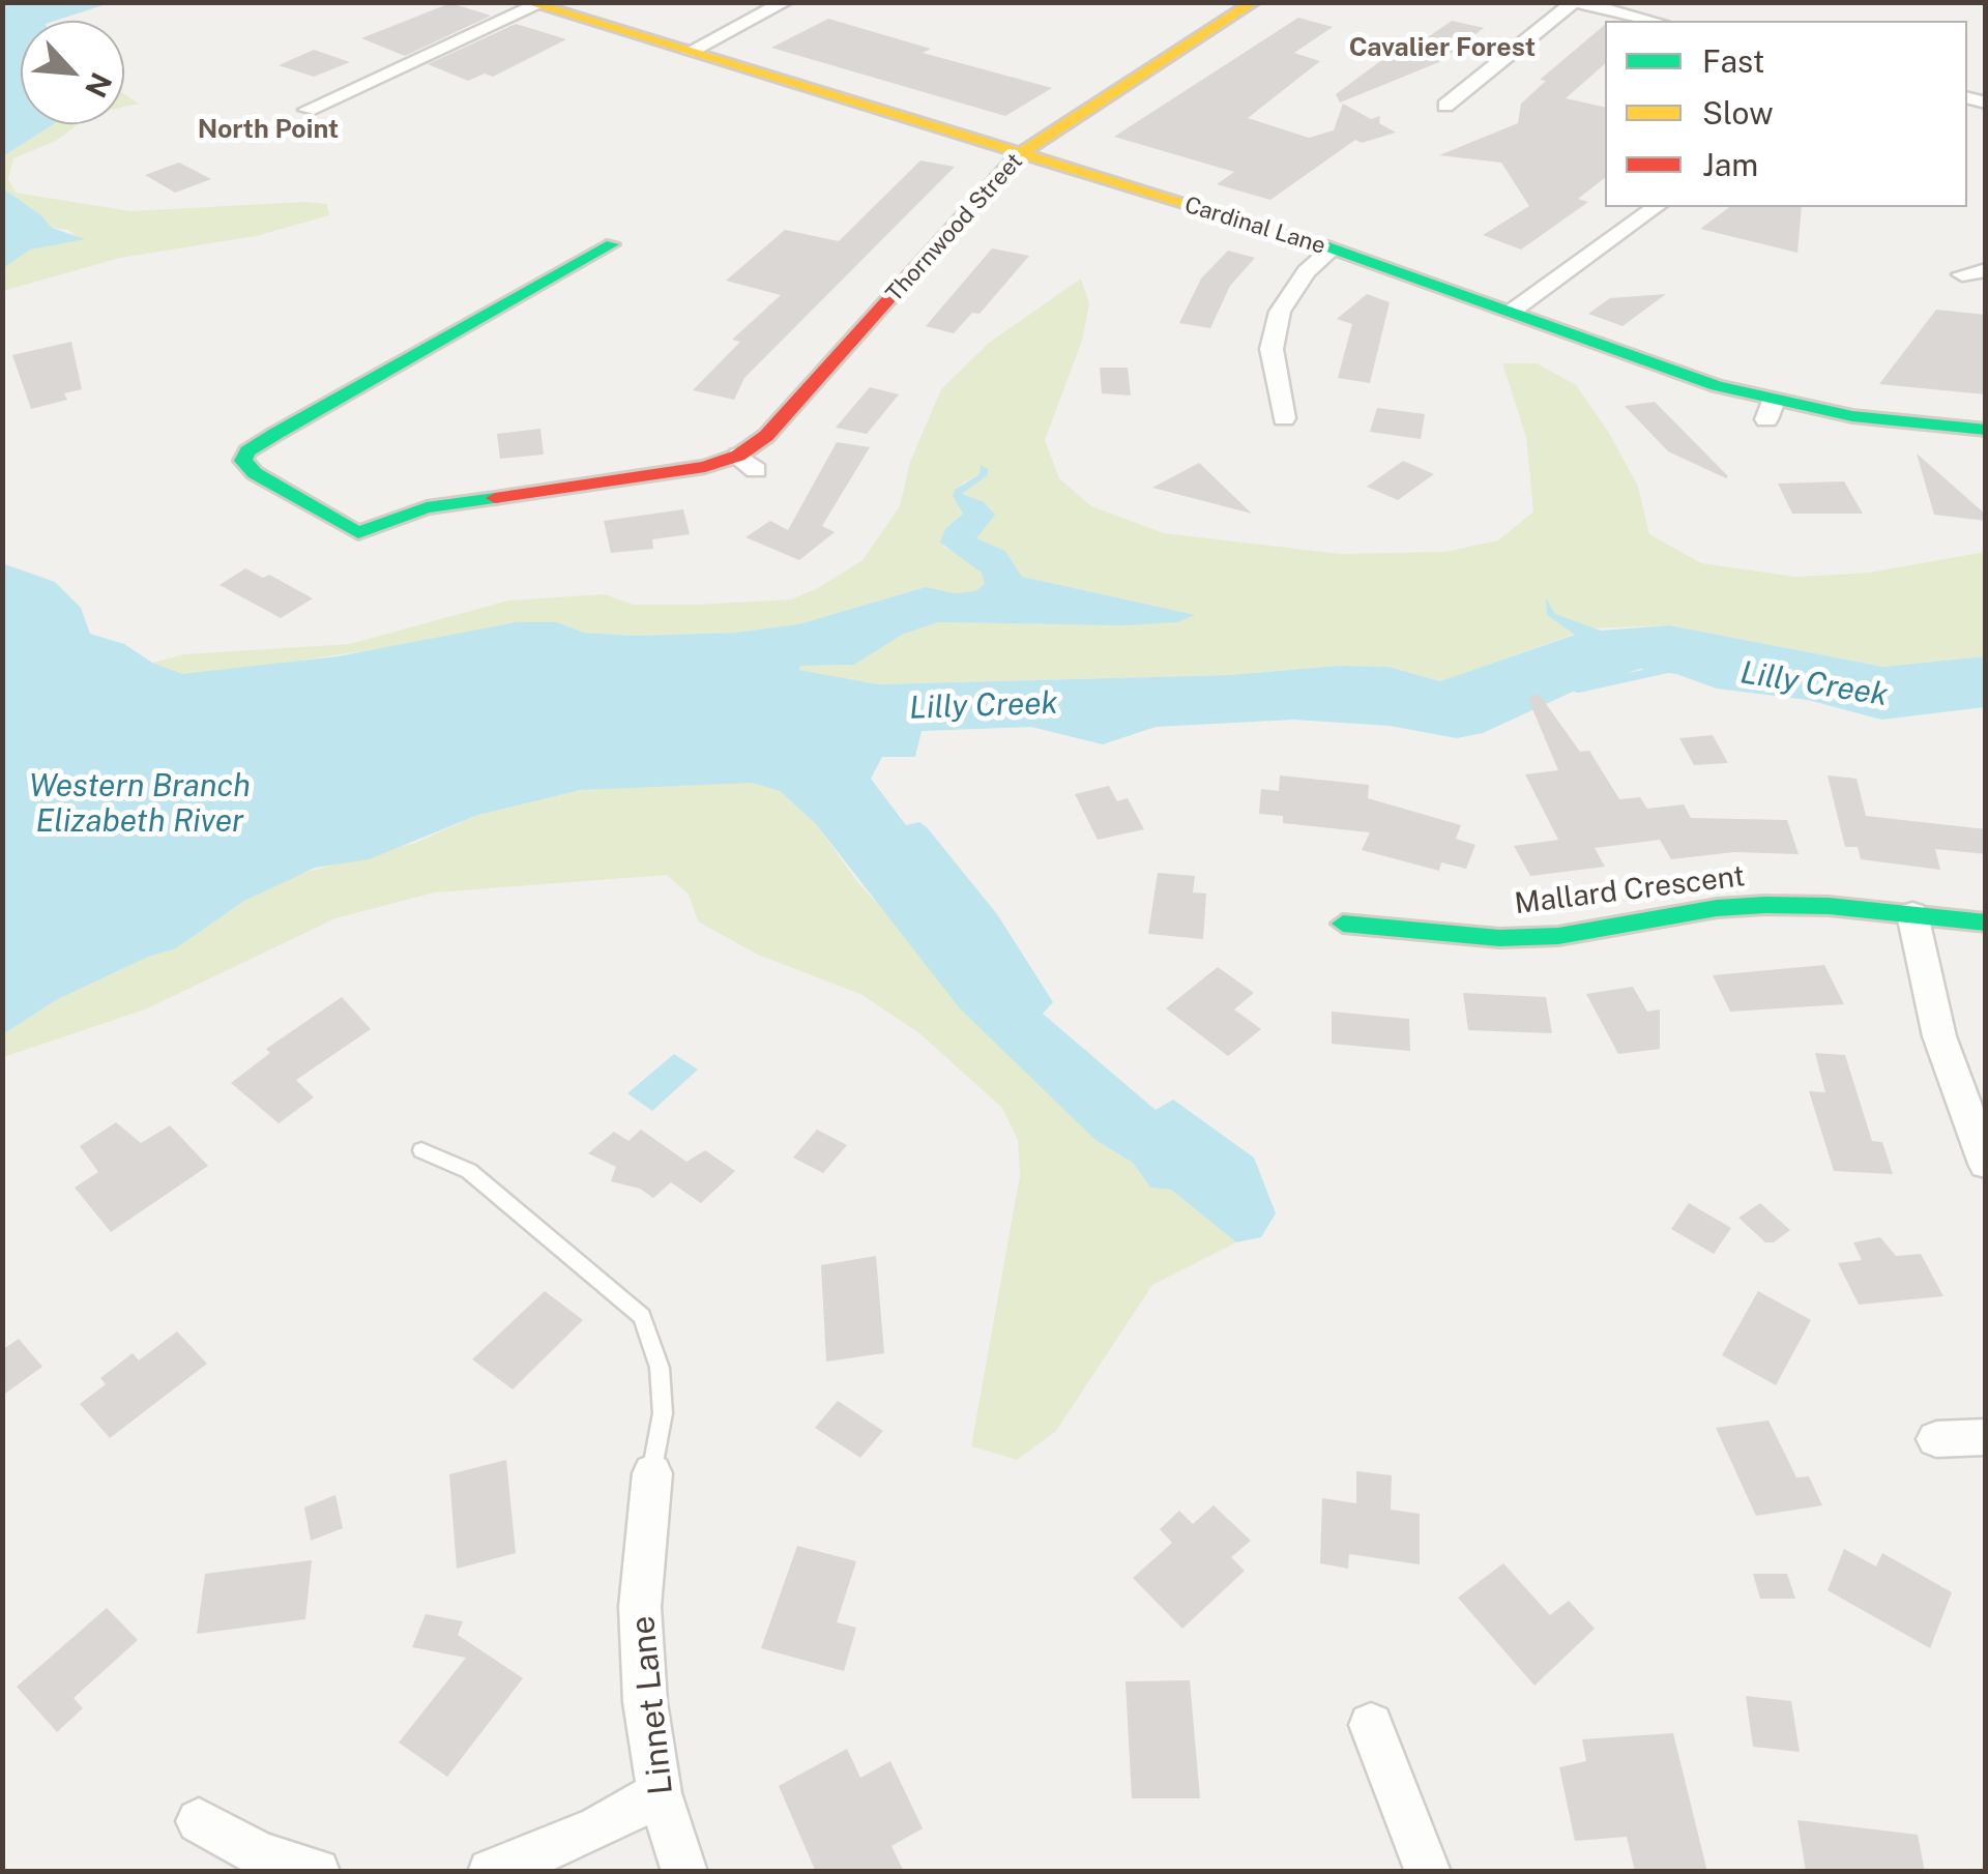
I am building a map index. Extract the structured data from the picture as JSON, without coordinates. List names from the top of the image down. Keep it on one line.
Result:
{"streets":{"street":["Cardinal Lane","Thornwood Street","Mallard Crescent","Linnet Lane"]},"crossings":[["Cardinal Lane","Thornwood Street"]],"districts":["Cavalier Forest","North Point"],"water":["Lilly Creek","Western Branch Elizabeth River"],"legend":["Fast","Slow","Jam"],"north":"bottom right"}
